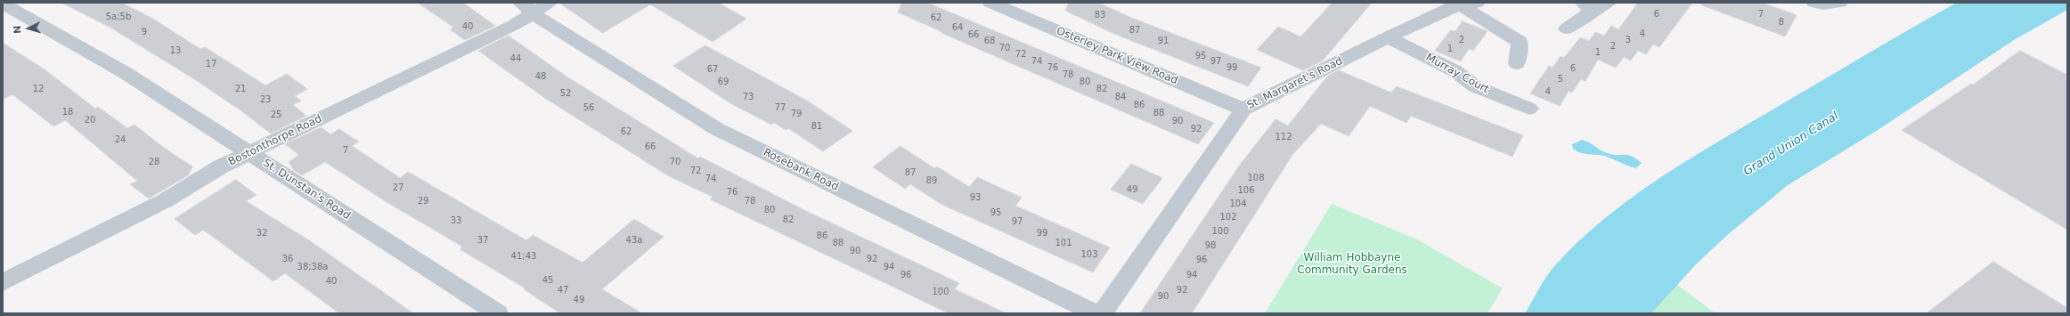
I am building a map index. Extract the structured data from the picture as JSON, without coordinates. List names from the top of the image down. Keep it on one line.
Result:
{"streets":{"street":["Osterley Park View Road","Murray Court","St. Margaret's Road","Bostonthorpe Road","Rosebank Road","St. Dunstan's Road"]},"crossings":[["Osterley Park View Road","St. Margaret's Road"],["Murray Court","St. Margaret's Road"],["Bostonthorpe Road","Rosebank Road"],["Bostonthorpe Road","St. Dunstan's Road"]],"water":["Grand Union Canal"],"parks":["William Hobbayne Community Gardens"],"house_numbers":["6","7","83","5a;5b","62","8","40","64","87","9","4","66","2","3","68","91","2","70","1","13","1","72","95","44","74","97","17","76","99","6","67","78","48","5","69","80","12","21","82","4","52","73","84","23","86","56","77","18","88","79","25","20","90","81","92","62","112","24","66","7","28","70","72","87","108","74","89","27","49","106","76","93","29","78","104","80","95","102","82","33","97","100","32","99","86","37","43a","88","101","98","90","103","41;43","36","92","96","38;38a","94","96","94","45","40","47","92","100","90","49"],"north":"left"}
